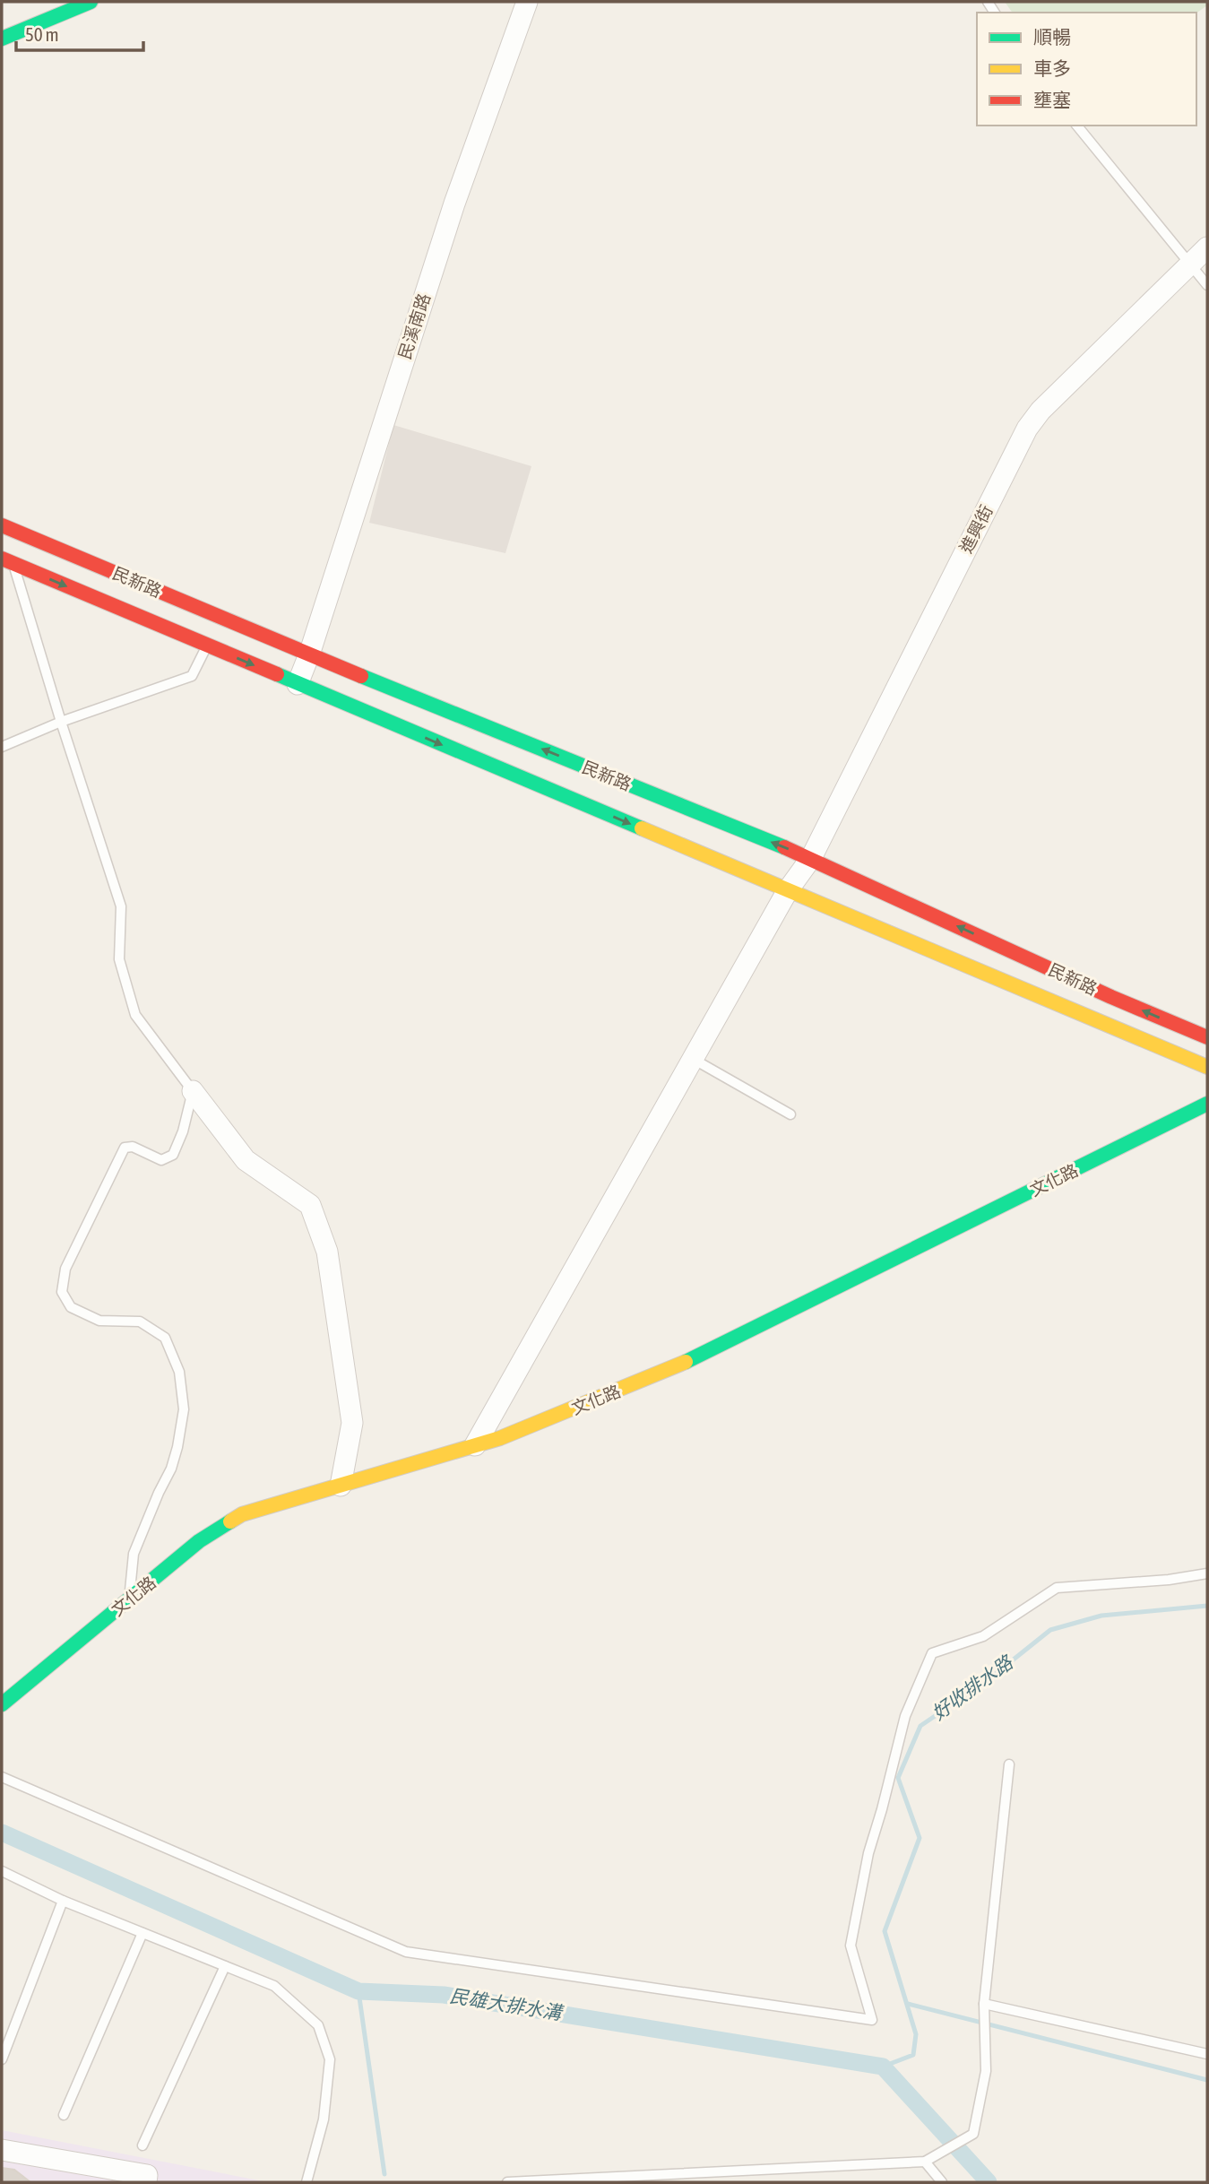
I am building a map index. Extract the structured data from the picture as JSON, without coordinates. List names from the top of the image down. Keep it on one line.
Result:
{"streets":{"main road":["民新路","文化路"],"street":["民溪南路","進興街"]},"crossings":[["民溪南路","民新路"],["進興街","民新路"],["進興街","文化路"]],"water":["好收排水路","民雄大排水溝"],"legend":["順暢","車多","壅塞"],"scale_bar":"50 m"}
